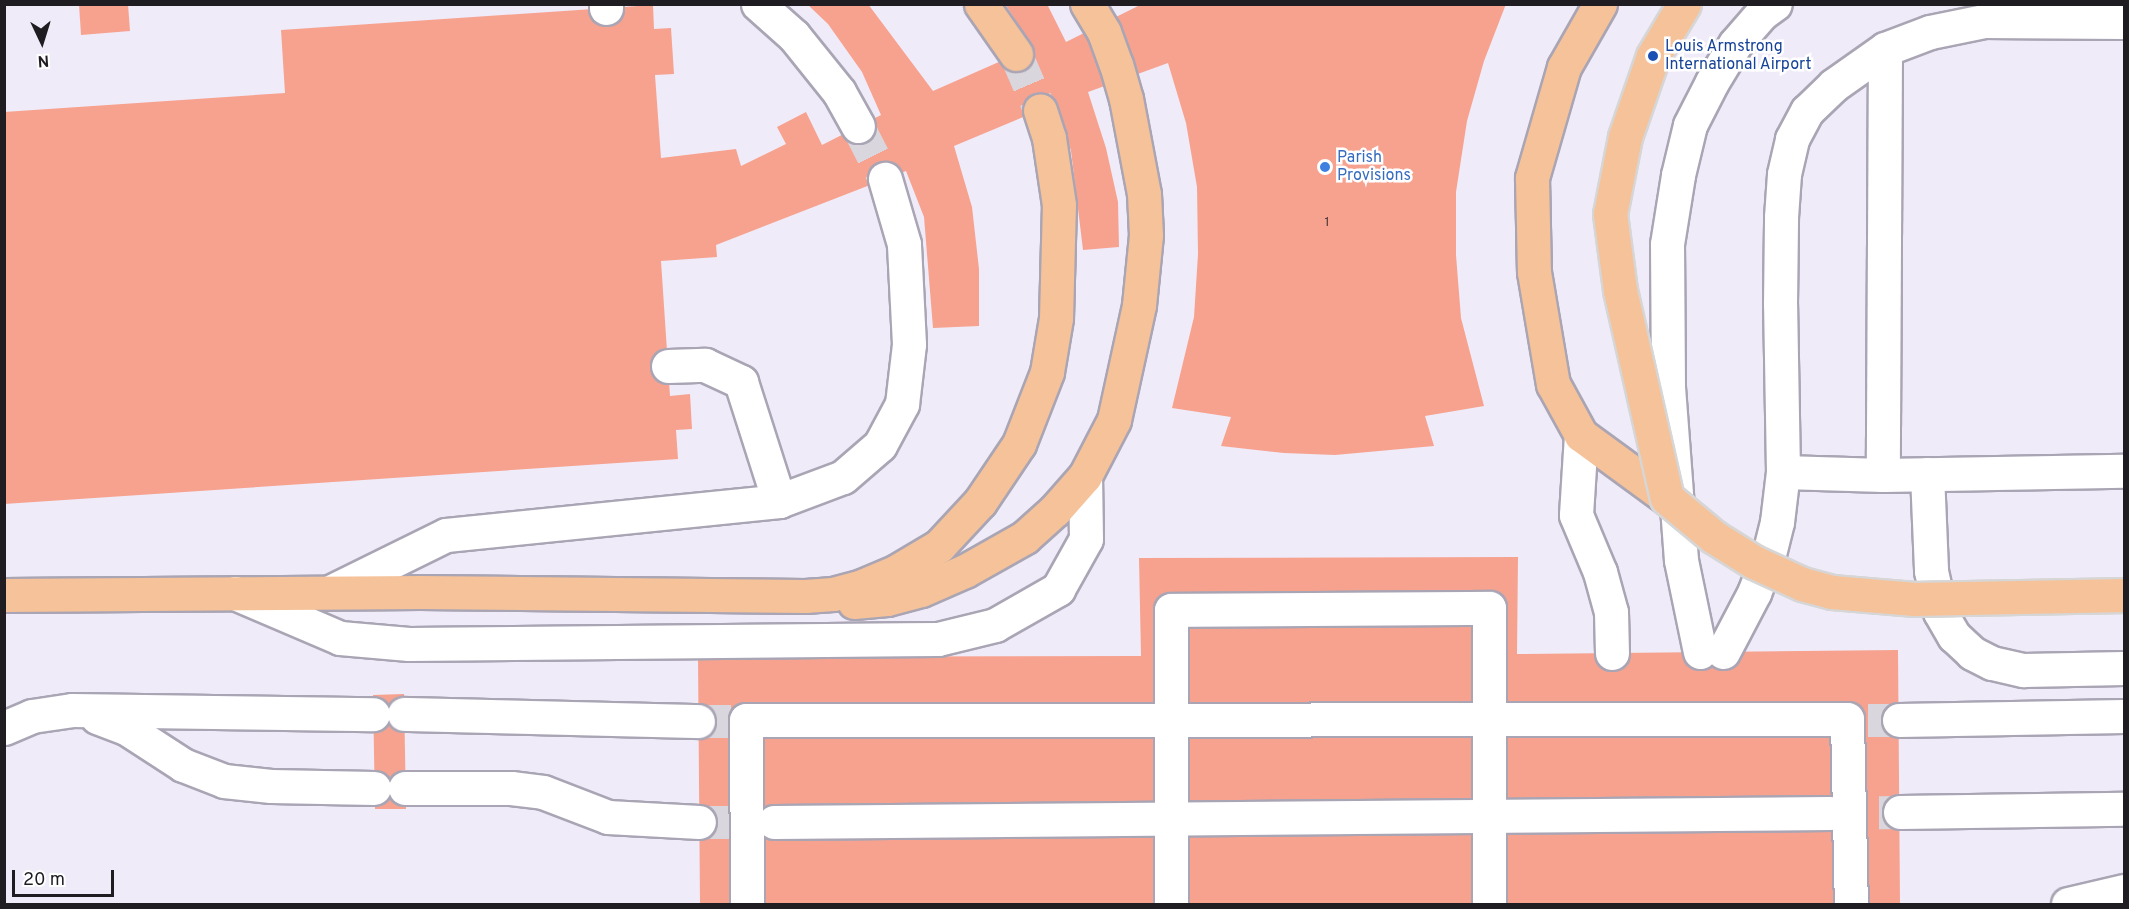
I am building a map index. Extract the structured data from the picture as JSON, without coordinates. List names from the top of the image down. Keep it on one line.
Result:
{"places":["Louis Armstrong International Airport","Parish Provisions"],"house_numbers":["1"],"scale_bar":"20 m","north":"bottom"}
